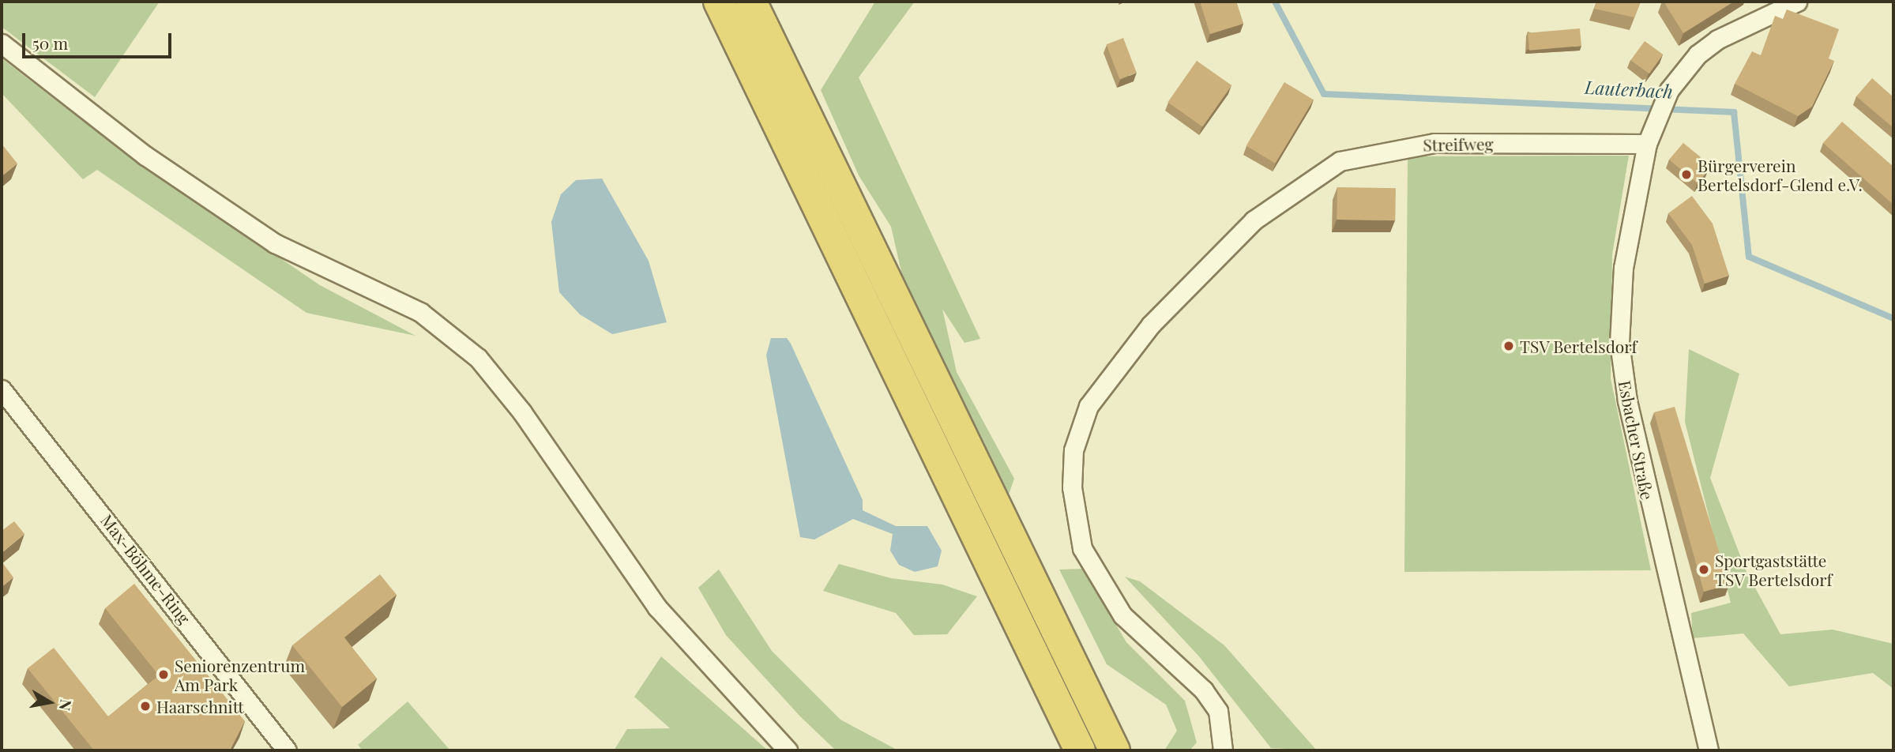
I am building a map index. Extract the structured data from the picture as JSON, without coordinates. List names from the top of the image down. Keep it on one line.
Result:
{"streets":{"street":["Streifweg","Esbacher Straße","Max-Böhme-Ring"]},"crossings":[["Streifweg","Esbacher Straße"]],"water":["Lauterbach"],"places":["Bürgerverein Bertelsdorf-Glend e.V.","TSV Bertelsdorf","Sportgaststätte TSV Bertelsdorf","Seniorenzentrum Am Park","Haarschnitt"],"scale_bar":"50 m","north":"right"}
